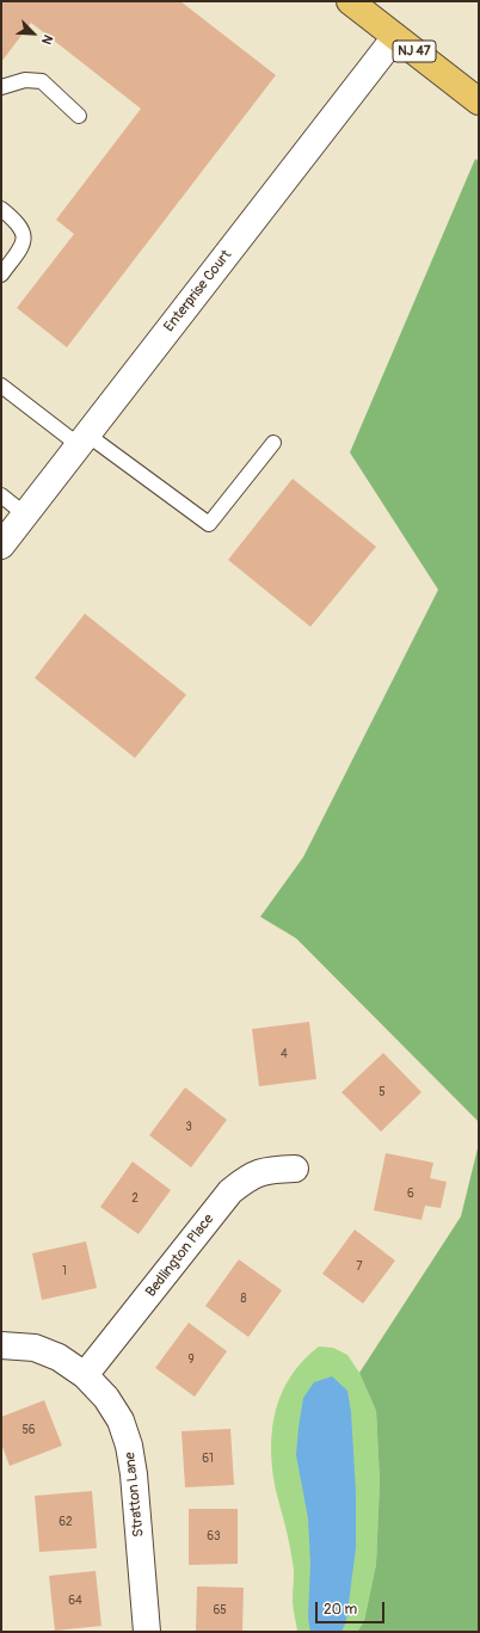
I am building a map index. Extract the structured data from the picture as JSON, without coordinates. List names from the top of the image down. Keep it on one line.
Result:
{"streets":{"main road":["NJ 47"],"street":["Enterprise Court","Bedlington Place","Stratton Lane"]},"crossings":[["NJ 47","Enterprise Court"],["Bedlington Place","Stratton Lane"]],"house_numbers":["4","5","3","6","2","7","1","8","9","56","61","62","63","64","65"],"scale_bar":"20 m","north":"bottom right"}
